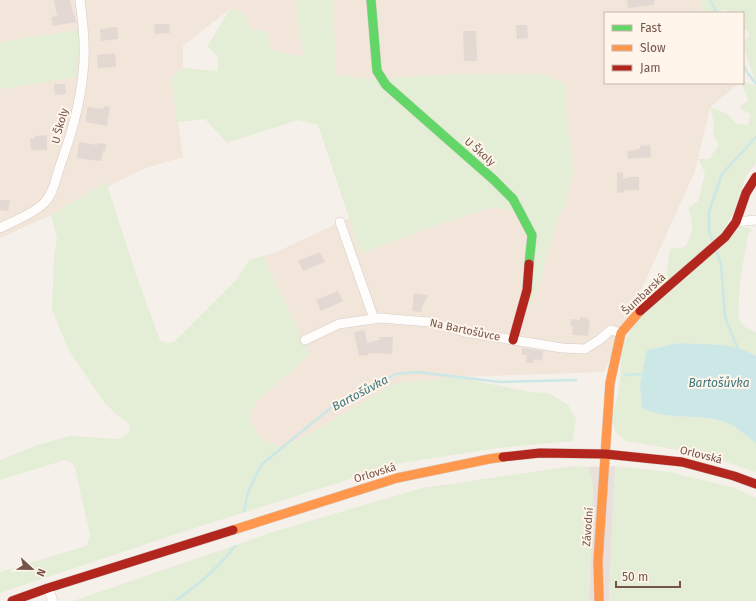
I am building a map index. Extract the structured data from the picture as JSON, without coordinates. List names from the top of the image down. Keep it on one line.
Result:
{"streets":{"street":["U Školy","Šumbarská","Na Bartošůvce","Orlovská","Závodní"]},"crossings":[["U Školy","Na Bartošůvce"],["Šumbarská","Na Bartošůvce"],["Šumbarská","Orlovská"],["Šumbarská","Závodní"],["Orlovská","Závodní"]],"water":["Bartošůvka"],"legend":["Fast","Slow","Jam"],"scale_bar":"50 m","north":"right"}
